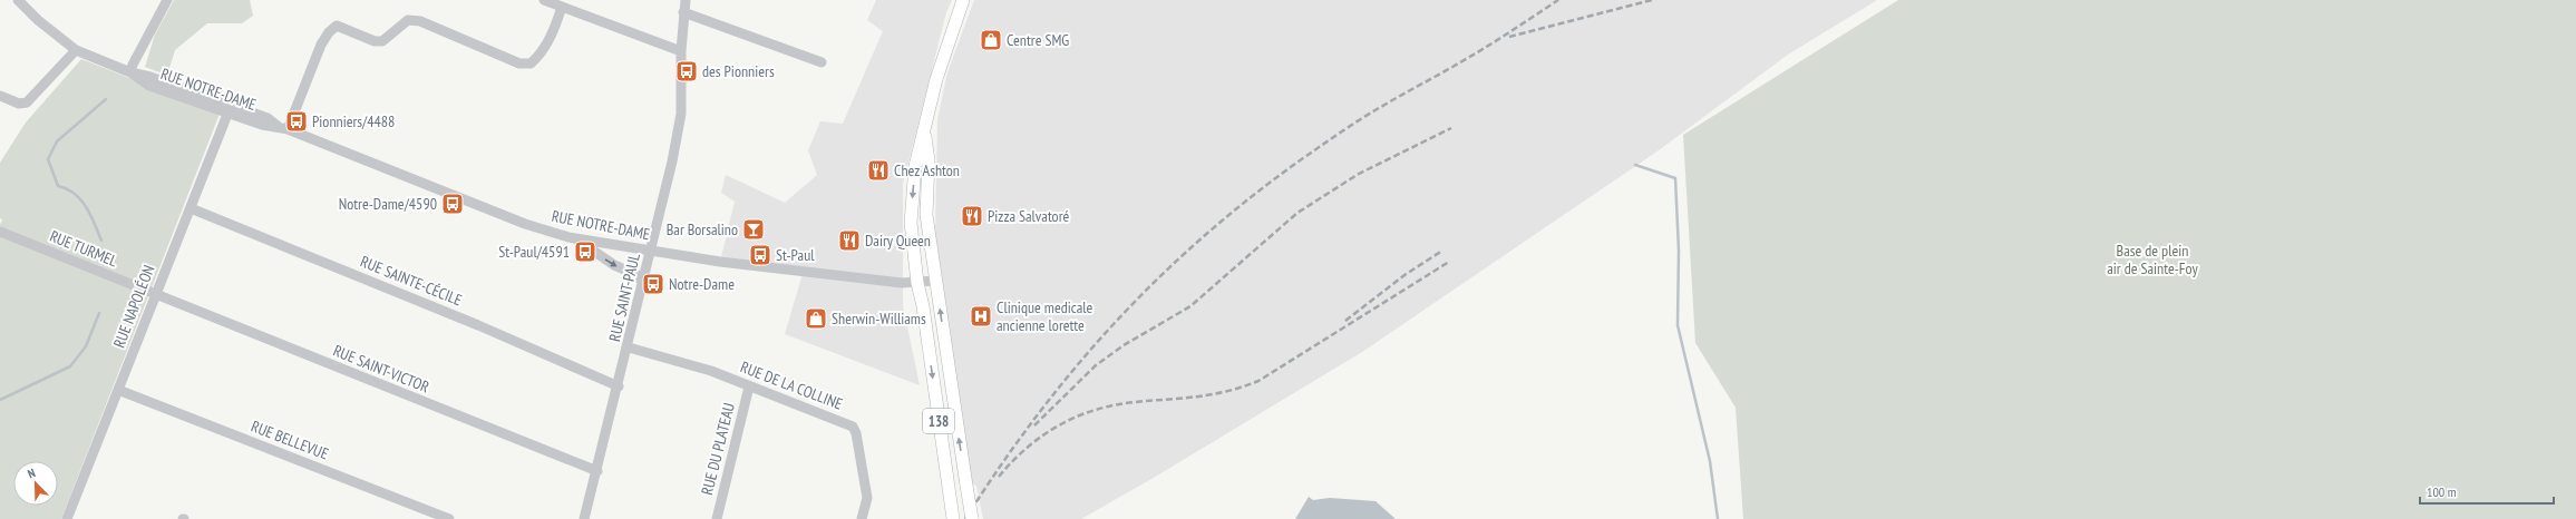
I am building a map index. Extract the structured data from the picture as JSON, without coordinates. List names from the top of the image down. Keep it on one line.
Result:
{"streets":{"main road":["138"],"street":["RUE NOTRE-DAME","RUE TURMEL","RUE SAINTE-CÉCILE","RUE SAINT-PAUL","RUE NAPOLÉON","RUE SAINT-VICTOR","RUE DE LA COLLINE","RUE BELLEVUE","RUE DU PLATEAU"]},"crossings":[["RUE NOTRE-DAME","RUE SAINT-PAUL"],["RUE NOTRE-DAME","RUE NAPOLÉON"],["RUE NOTRE-DAME","138"],["RUE TURMEL","RUE NAPOLÉON"],["RUE TURMEL","RUE SAINT-VICTOR"],["RUE SAINTE-CÉCILE","RUE SAINT-PAUL"],["RUE SAINTE-CÉCILE","RUE NAPOLÉON"],["RUE SAINT-PAUL","RUE SAINT-VICTOR"],["RUE SAINT-PAUL","RUE DE LA COLLINE"],["RUE NAPOLÉON","RUE SAINT-VICTOR"],["RUE NAPOLÉON","RUE BELLEVUE"],["RUE DE LA COLLINE","RUE DU PLATEAU"]],"parks":["Base de plein air de Sainte-Foy"],"places":{"shop":["Centre SMG","Sherwin-Williams"],"bus stop":["des Pionniers","Pionniers/4488","Notre-Dame/4590","St-Paul/4591","St-Paul","Notre-Dame"],"restaurant":["Chez Ashton","Pizza Salvatoré","Dairy Queen"],"bar":["Bar Borsalino"],"hospital":["Clinique medicale ancienne lorette"]},"scale_bar":"100 m","north":"top left"}
